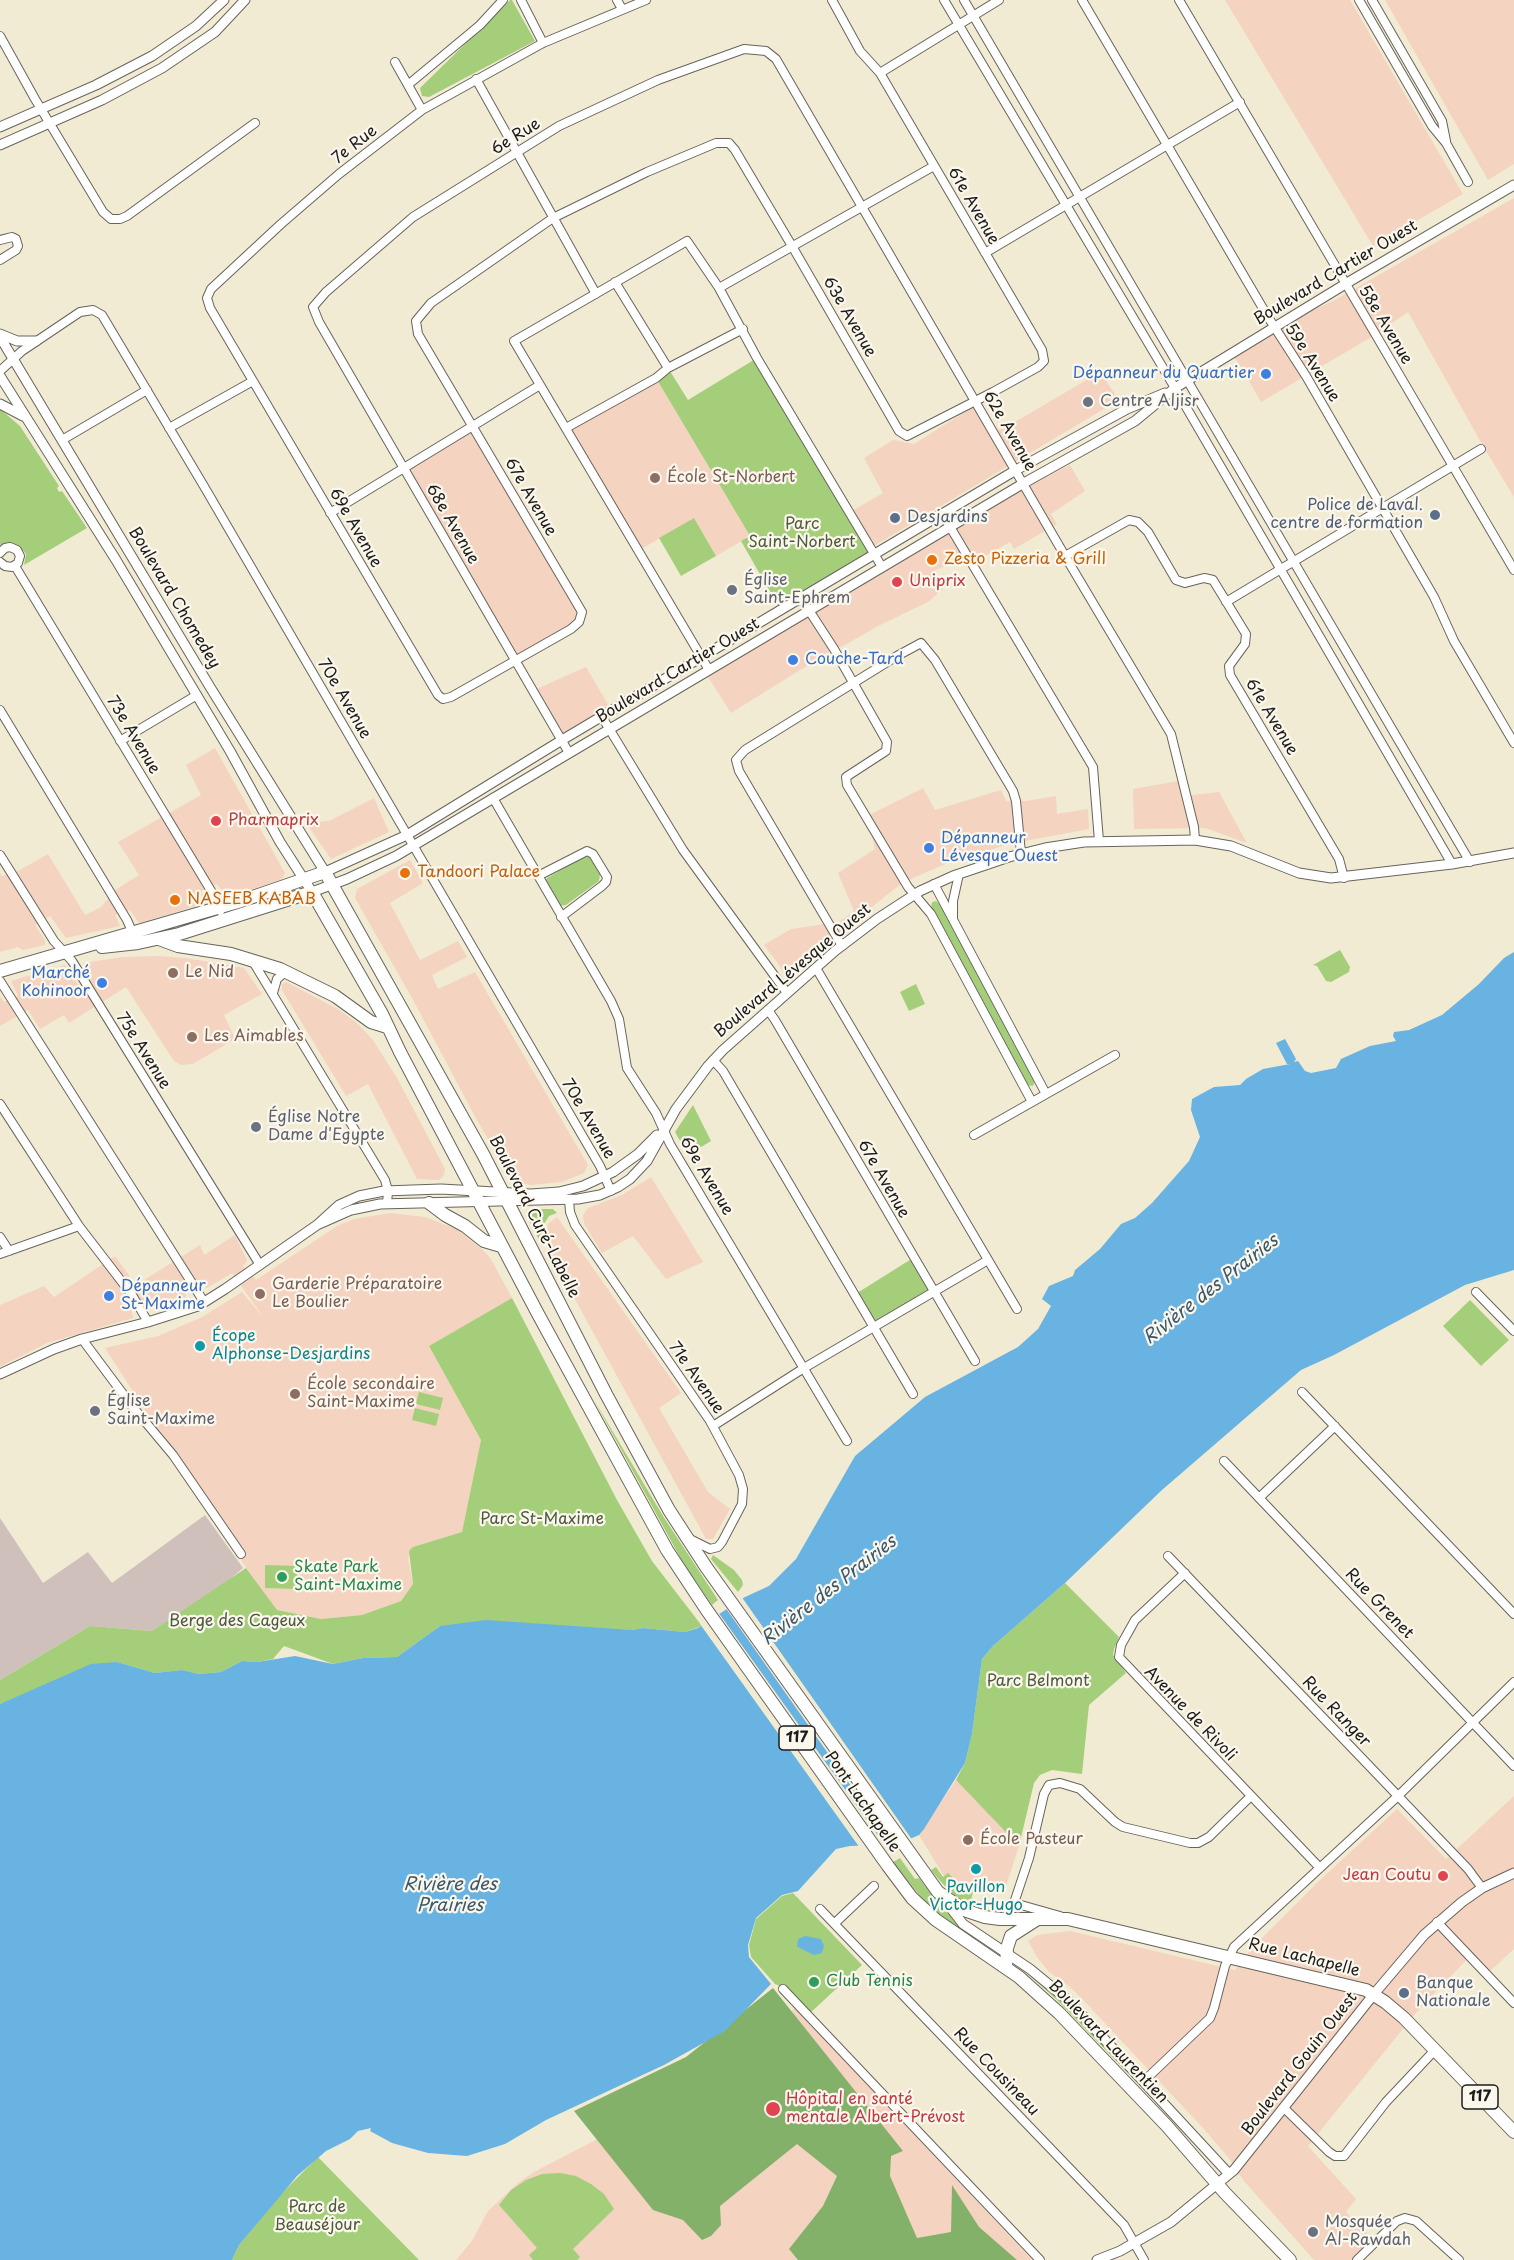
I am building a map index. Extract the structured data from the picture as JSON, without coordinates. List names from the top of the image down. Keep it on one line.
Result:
{"streets":{"main road":["Boulevard Curé-Labelle","117","Pont Lachapelle","Rue Lachapelle","Boulevard Laurentien"],"street":["6e Rue","7e Rue","61e Avenue","Boulevard Cartier Ouest","63e Avenue","58e Avenue","59e Avenue","62e Avenue","67e Avenue","68e Avenue","69e Avenue","Boulevard Chomedey","70e Avenue","73e Avenue","Boulevard Lévesque Ouest","75e Avenue","71e Avenue","Rue Grenet","Rue Ranger","Avenue de Rivoli","Boulevard Gouin Ouest","Rue Cousineau"]},"crossings":[["6e Rue","62e Avenue"],["6e Rue","68e Avenue"],["7e Rue","69e Avenue"],["61e Avenue","63e Avenue"],["61e Avenue","62e Avenue"],["61e Avenue","Boulevard Lévesque Ouest"],["Boulevard Cartier Ouest","58e Avenue"],["Boulevard Cartier Ouest","59e Avenue"],["Boulevard Cartier Ouest","62e Avenue"],["Boulevard Cartier Ouest","68e Avenue"],["Boulevard Cartier Ouest","69e Avenue"],["Boulevard Cartier Ouest","Boulevard Chomedey"],["Boulevard Cartier Ouest","70e Avenue"],["Boulevard Cartier Ouest","Boulevard Curé-Labelle"],["63e Avenue","62e Avenue"],["63e Avenue","67e Avenue"],["62e Avenue","Boulevard Lévesque Ouest"],["67e Avenue","68e Avenue"],["67e Avenue","69e Avenue"],["67e Avenue","Boulevard Lévesque Ouest"],["68e Avenue","69e Avenue"],["69e Avenue","Boulevard Lévesque Ouest"],["Boulevard Chomedey","70e Avenue"],["Boulevard Chomedey","Boulevard Curé-Labelle"],["70e Avenue","Boulevard Lévesque Ouest"],["Boulevard Lévesque Ouest","75e Avenue"],["Boulevard Lévesque Ouest","Boulevard Curé-Labelle"],["Boulevard Lévesque Ouest","71e Avenue"],["Boulevard Lévesque Ouest","117"],["Boulevard Curé-Labelle","71e Avenue"],["Boulevard Curé-Labelle","Pont Lachapelle"],["Rue Ranger","Avenue de Rivoli"],["Rue Ranger","Boulevard Gouin Ouest"],["Avenue de Rivoli","Rue Lachapelle"],["117","Pont Lachapelle"],["Pont Lachapelle","Boulevard Laurentien"],["Rue Lachapelle","Boulevard Laurentien"],["Rue Lachapelle","Boulevard Gouin Ouest"],["Boulevard Laurentien","Boulevard Gouin Ouest"],["Boulevard Gouin Ouest","Rue Cousineau"]],"water":["Rivière des Prairies"],"parks":["Parc Saint-Norbert","Parc St-Maxime","Berge des Cageux","Parc Belmont","Parc de Beauséjour"],"places":["Dépanneur du Quartier","Centre Aljisr","École St-Norbert","Police de Laval. centre de formation","Desjardins","Zesto Pizzeria & Grill","Uniprix","Église Saint-Ephrem","Couche-Tard","Pharmaprix","Dépanneur Lévesque Ouest","Tandoori Palace","NASEEB KABAB","Le Nid","Marché Kohinoor","Les Aimables","Église Notre Dame d'Egypte","Garderie Préparatoire Le Boulier","Dépanneur St-Maxime","Écope Alphonse-Desjardins","École secondaire Saint-Maxime","Église Saint-Maxime","Skate Park Saint-Maxime","École Pasteur","Pavillon Victor-Hugo","Jean Coutu","Club Tennis","Banque Nationale","Hôpital en santé mentale Albert-Prévost","Mosquée Al-Rawdah"]}
